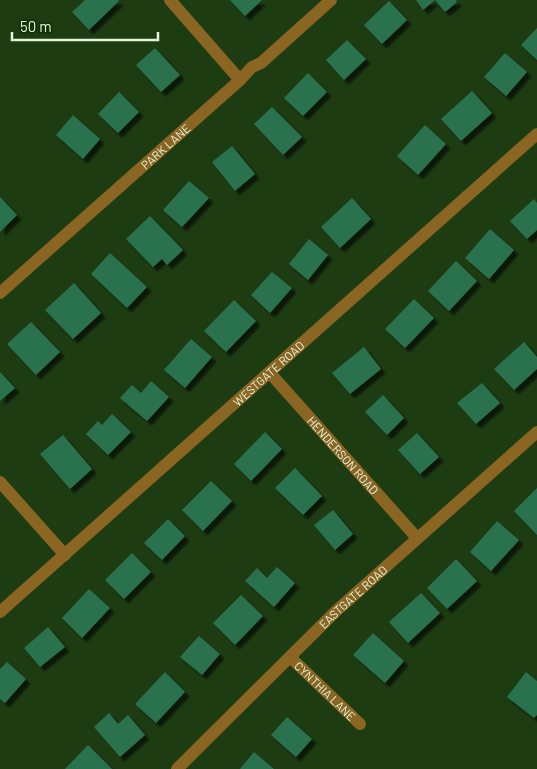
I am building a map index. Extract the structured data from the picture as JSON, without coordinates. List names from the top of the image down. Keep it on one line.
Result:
{"streets":{"street":["PARK LANE","WESTGATE ROAD","HENDERSON ROAD","EASTGATE ROAD","CYNTHIA LANE"]},"crossings":[["WESTGATE ROAD","HENDERSON ROAD"],["HENDERSON ROAD","EASTGATE ROAD"],["EASTGATE ROAD","CYNTHIA LANE"]],"scale_bar":"50 m"}
